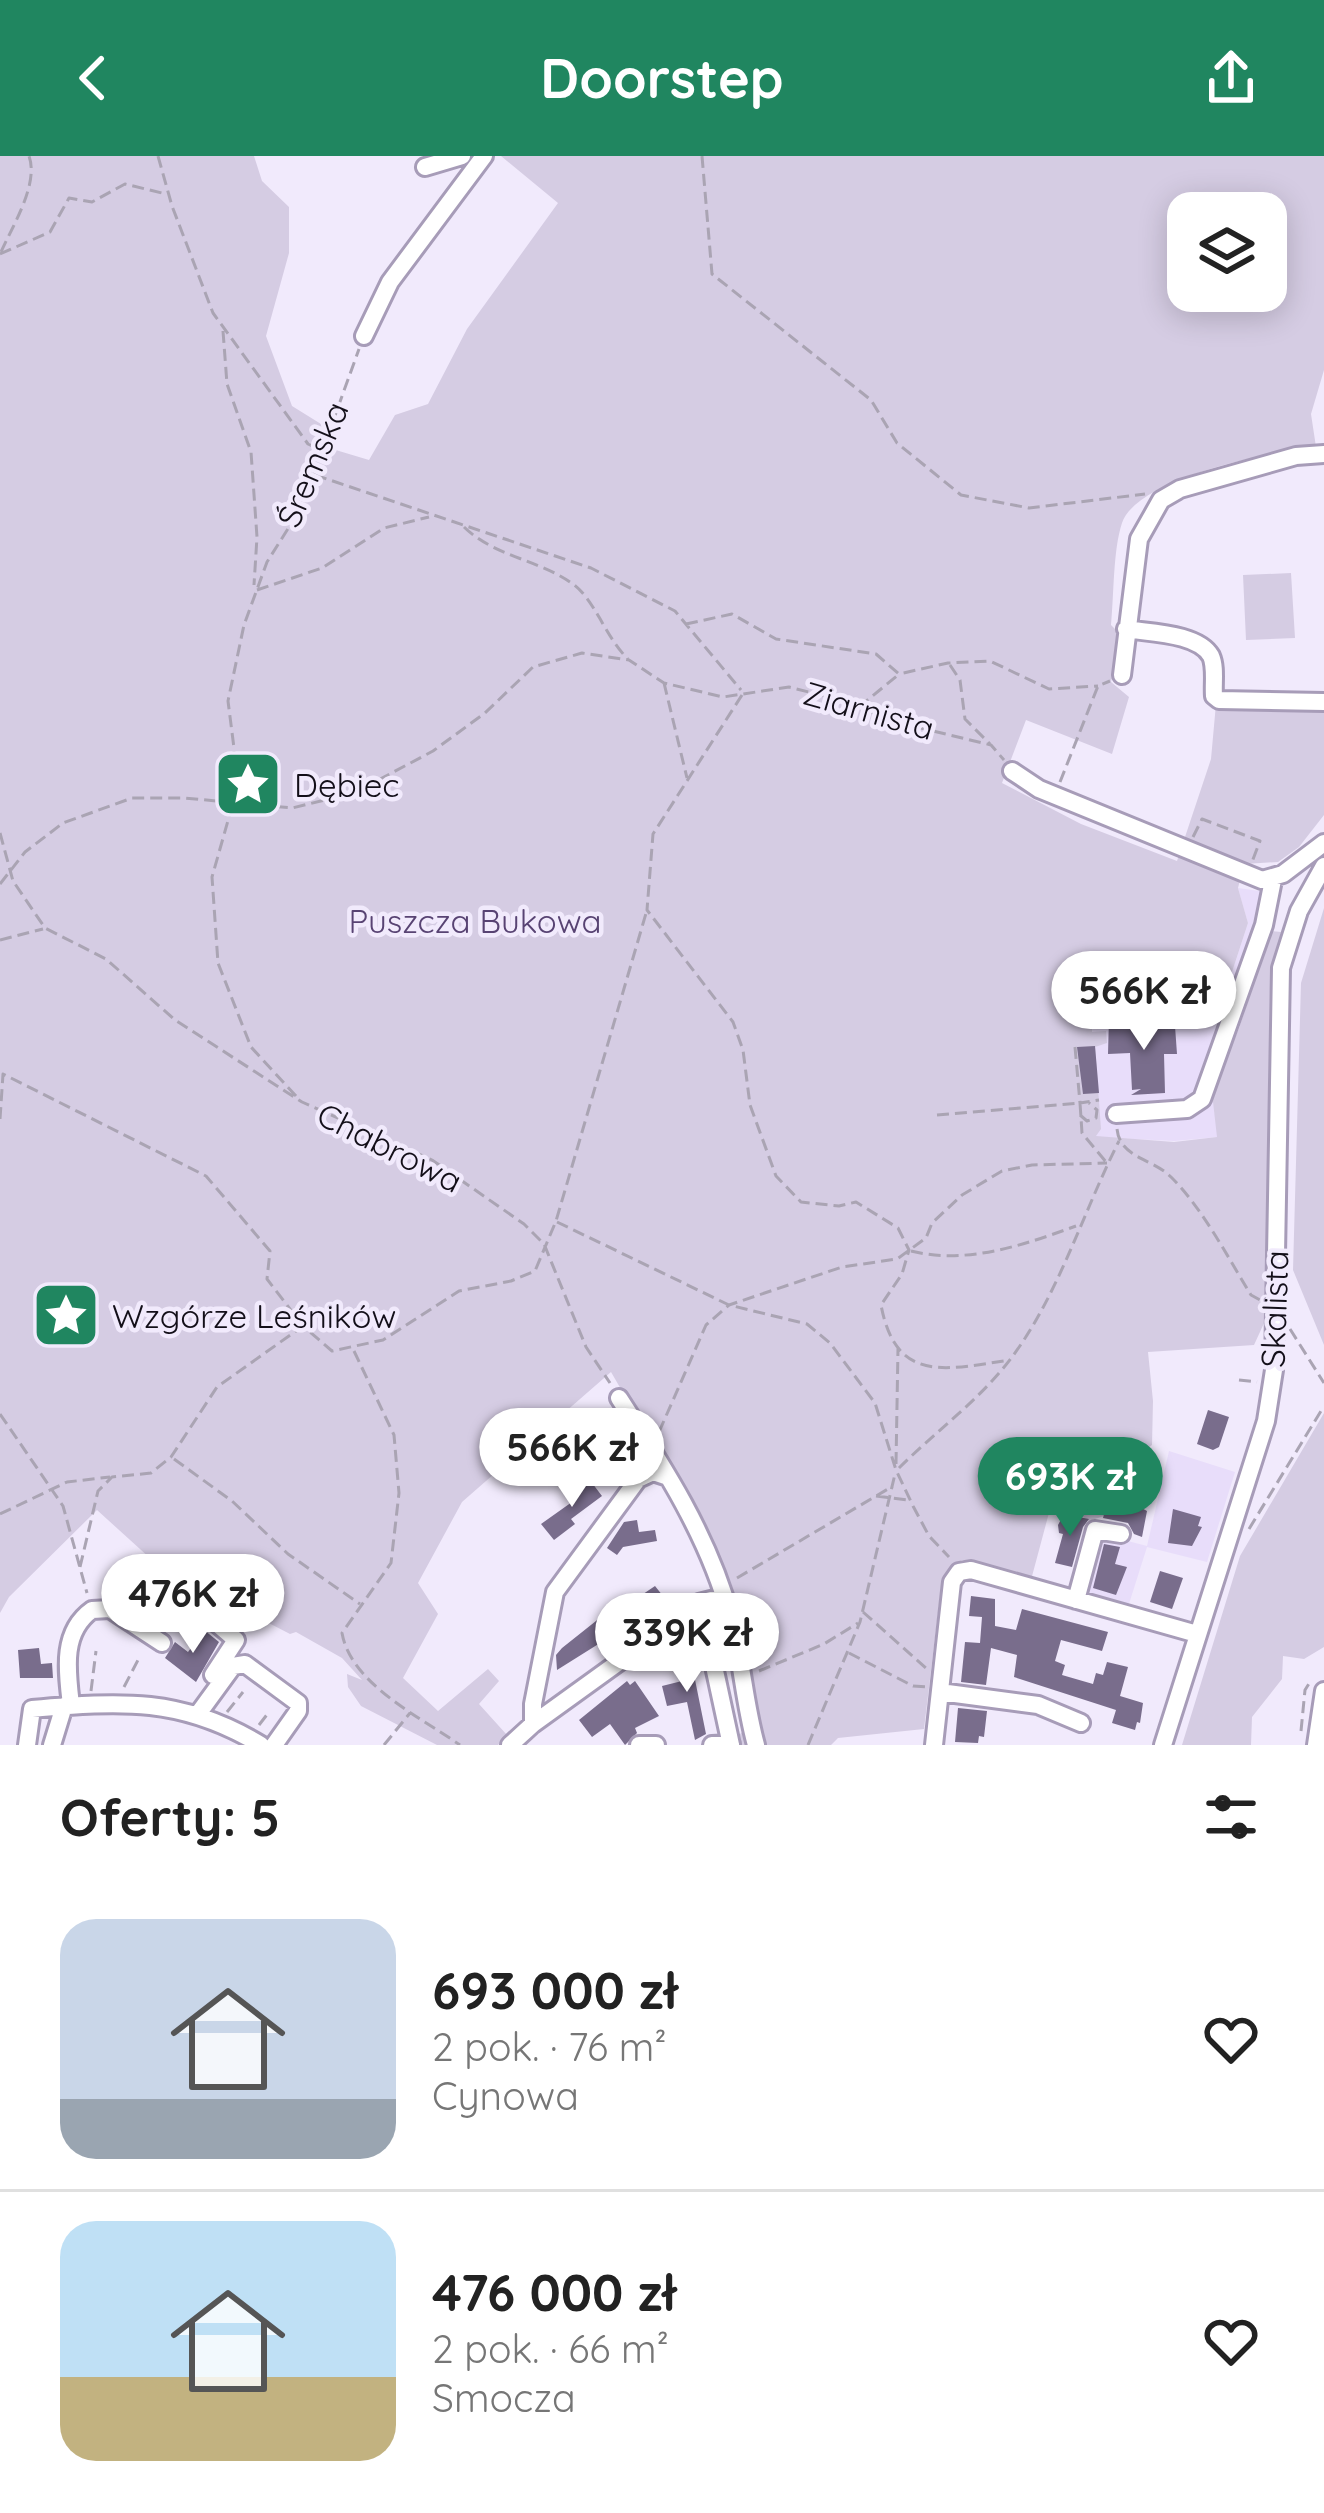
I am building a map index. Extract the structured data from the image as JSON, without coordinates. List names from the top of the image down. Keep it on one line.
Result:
{"streets":{"street":["Skalista"],"path":["Śremska","Ziarnista","Chabrowa"]},"crossings":[["Śremska","Ziarnista"],["Śremska","Chabrowa"]],"parks":["Puszcza Bukowa"],"places":{"place":["Dębiec","Wzgórze Leśników"]},"page":{"header":"Doorstep","price":["566K zł","566K zł","693K zł","476K zł","339K zł"],"heading":"Oferty: 5","list":[{"name":"693 000 zł","note":"2 pok. · 76 m² · Cynowa"},{"name":"476 000 zł","note":"2 pok. · 66 m² · Smocza"}]}}
